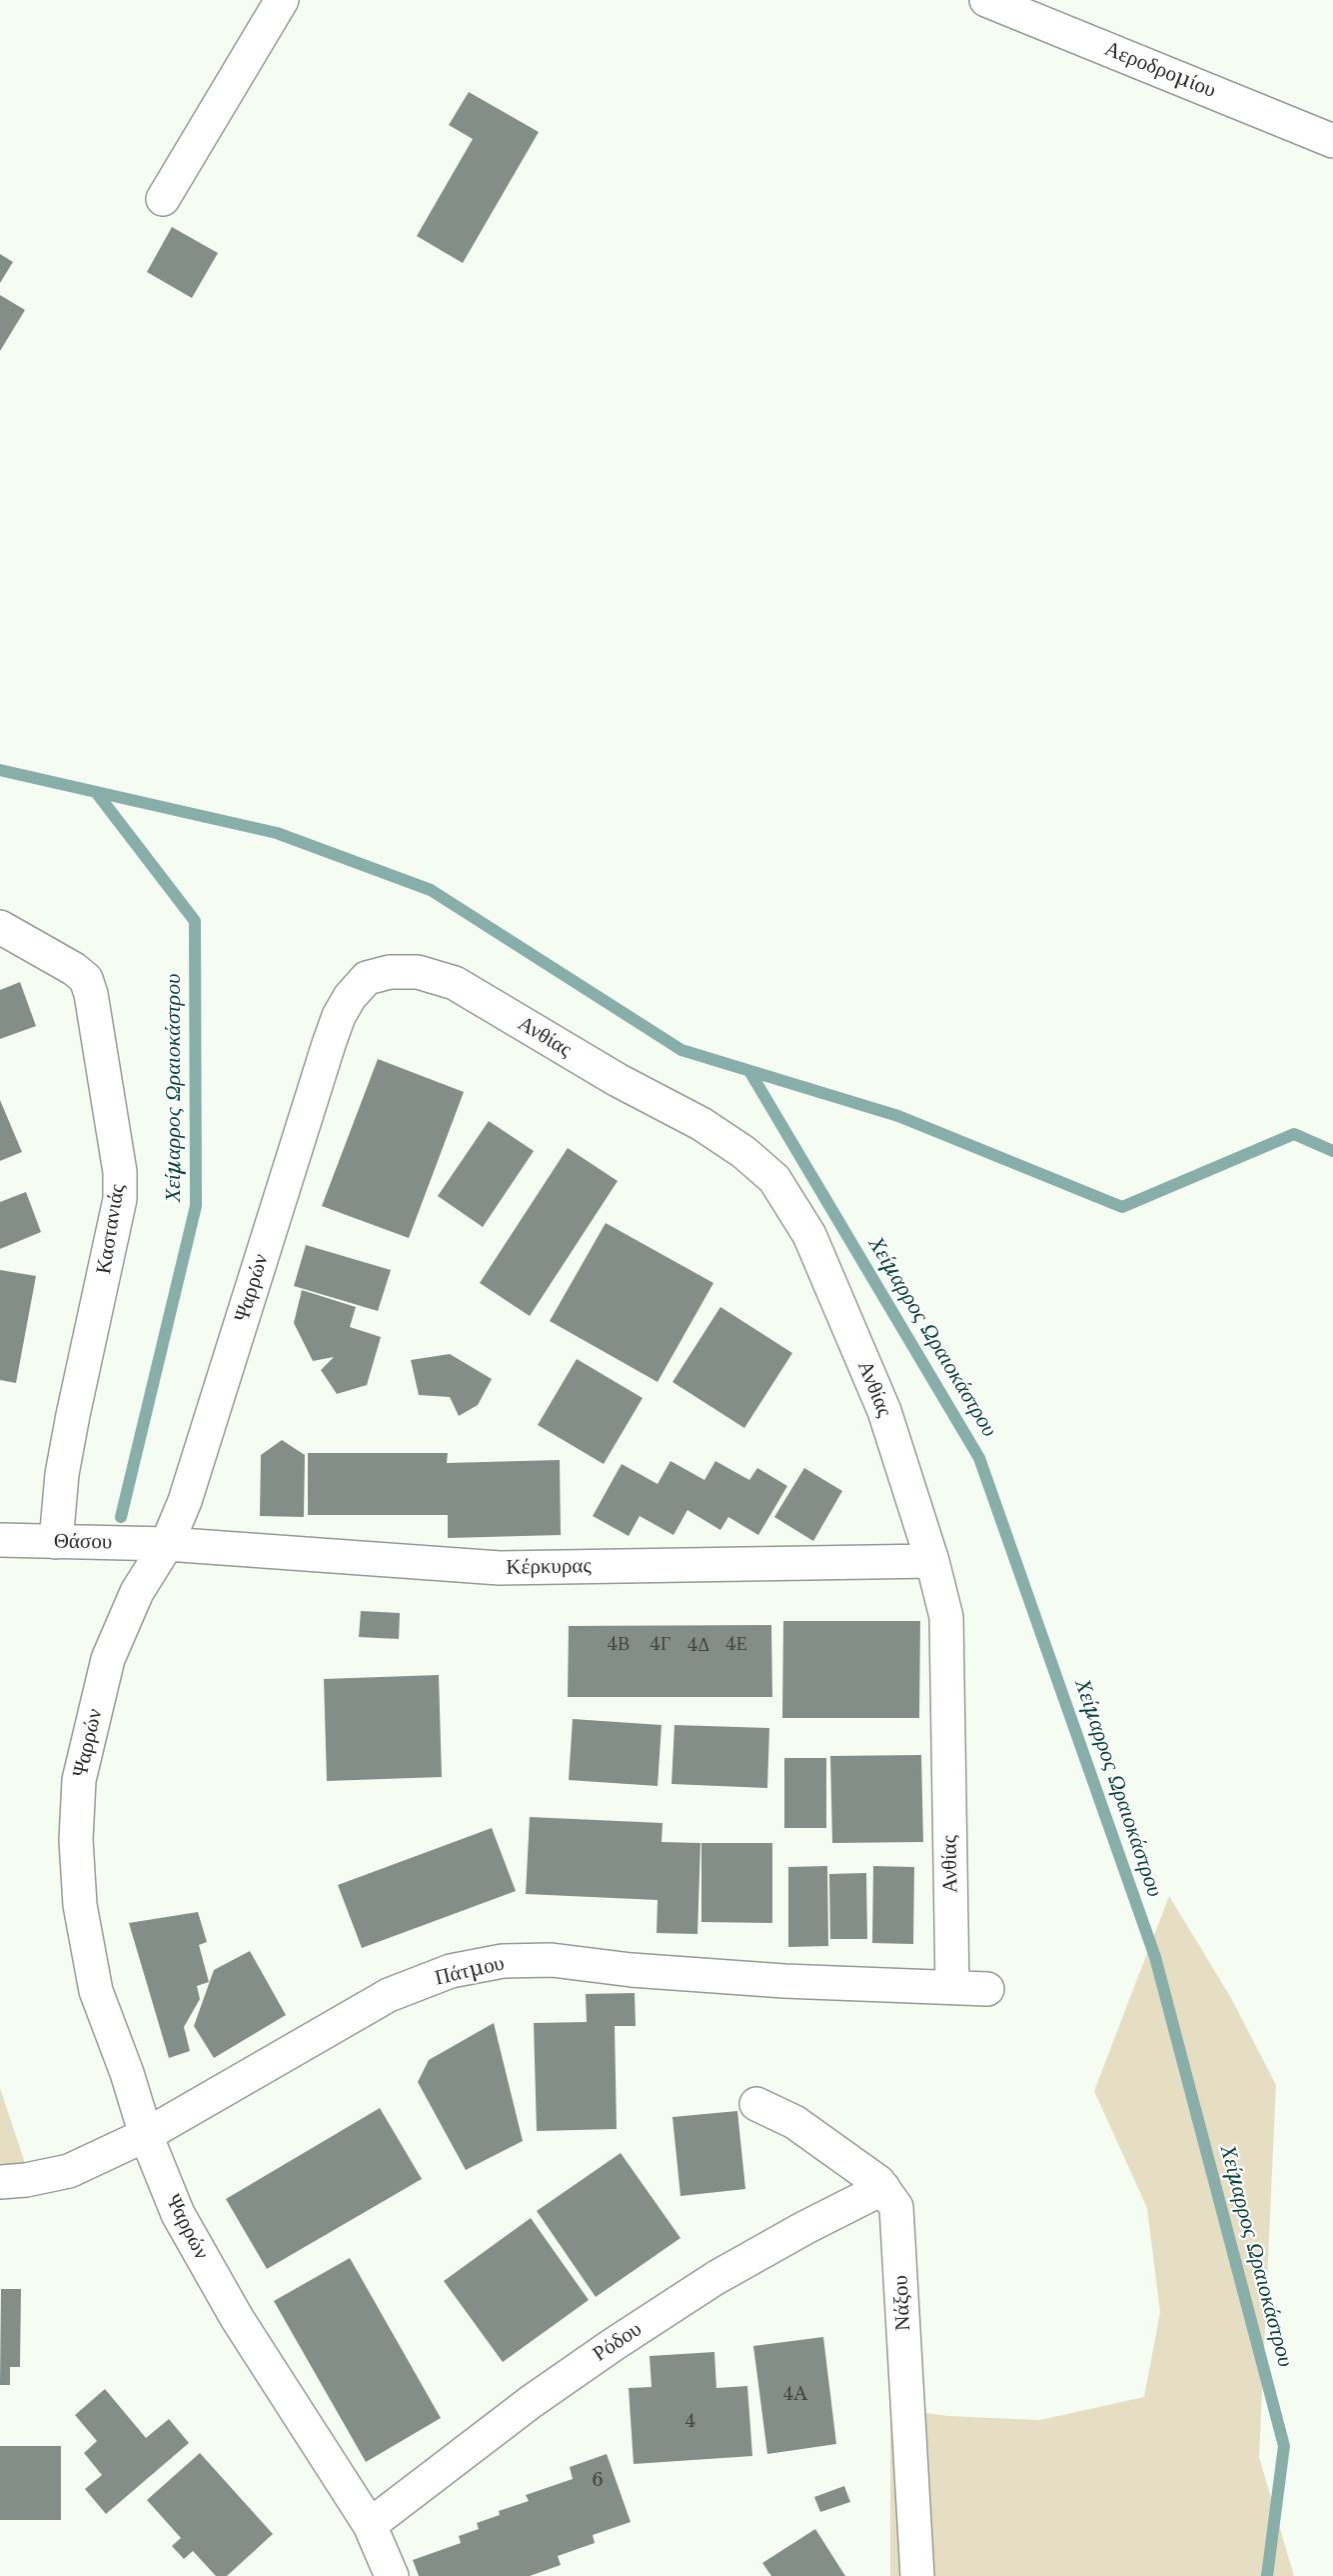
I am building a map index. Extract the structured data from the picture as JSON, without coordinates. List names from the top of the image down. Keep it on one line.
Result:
{"streets":{"street":["Αεροδρομίου","Ανθίας","Καστανιάς","Ψαρρών","Θάσου","Κέρκυρας","Πάτμου","Νάξου","Ρόδου"]},"crossings":[["Ανθίας","Ψαρρών"],["Ανθίας","Κέρκυρας"],["Ανθίας","Πάτμου"],["Καστανιάς","Θάσου"],["Ψαρρών","Θάσου"],["Ψαρρών","Κέρκυρας"],["Ψαρρών","Πάτμου"],["Ψαρρών","Ρόδου"],["Θάσου","Κέρκυρας"],["Νάξου","Ρόδου"]],"water":["Χείμαρρος Ωραιοκάστρου"],"house_numbers":["4Β","4Γ","4Ε","4Δ","4A","4","6"]}
